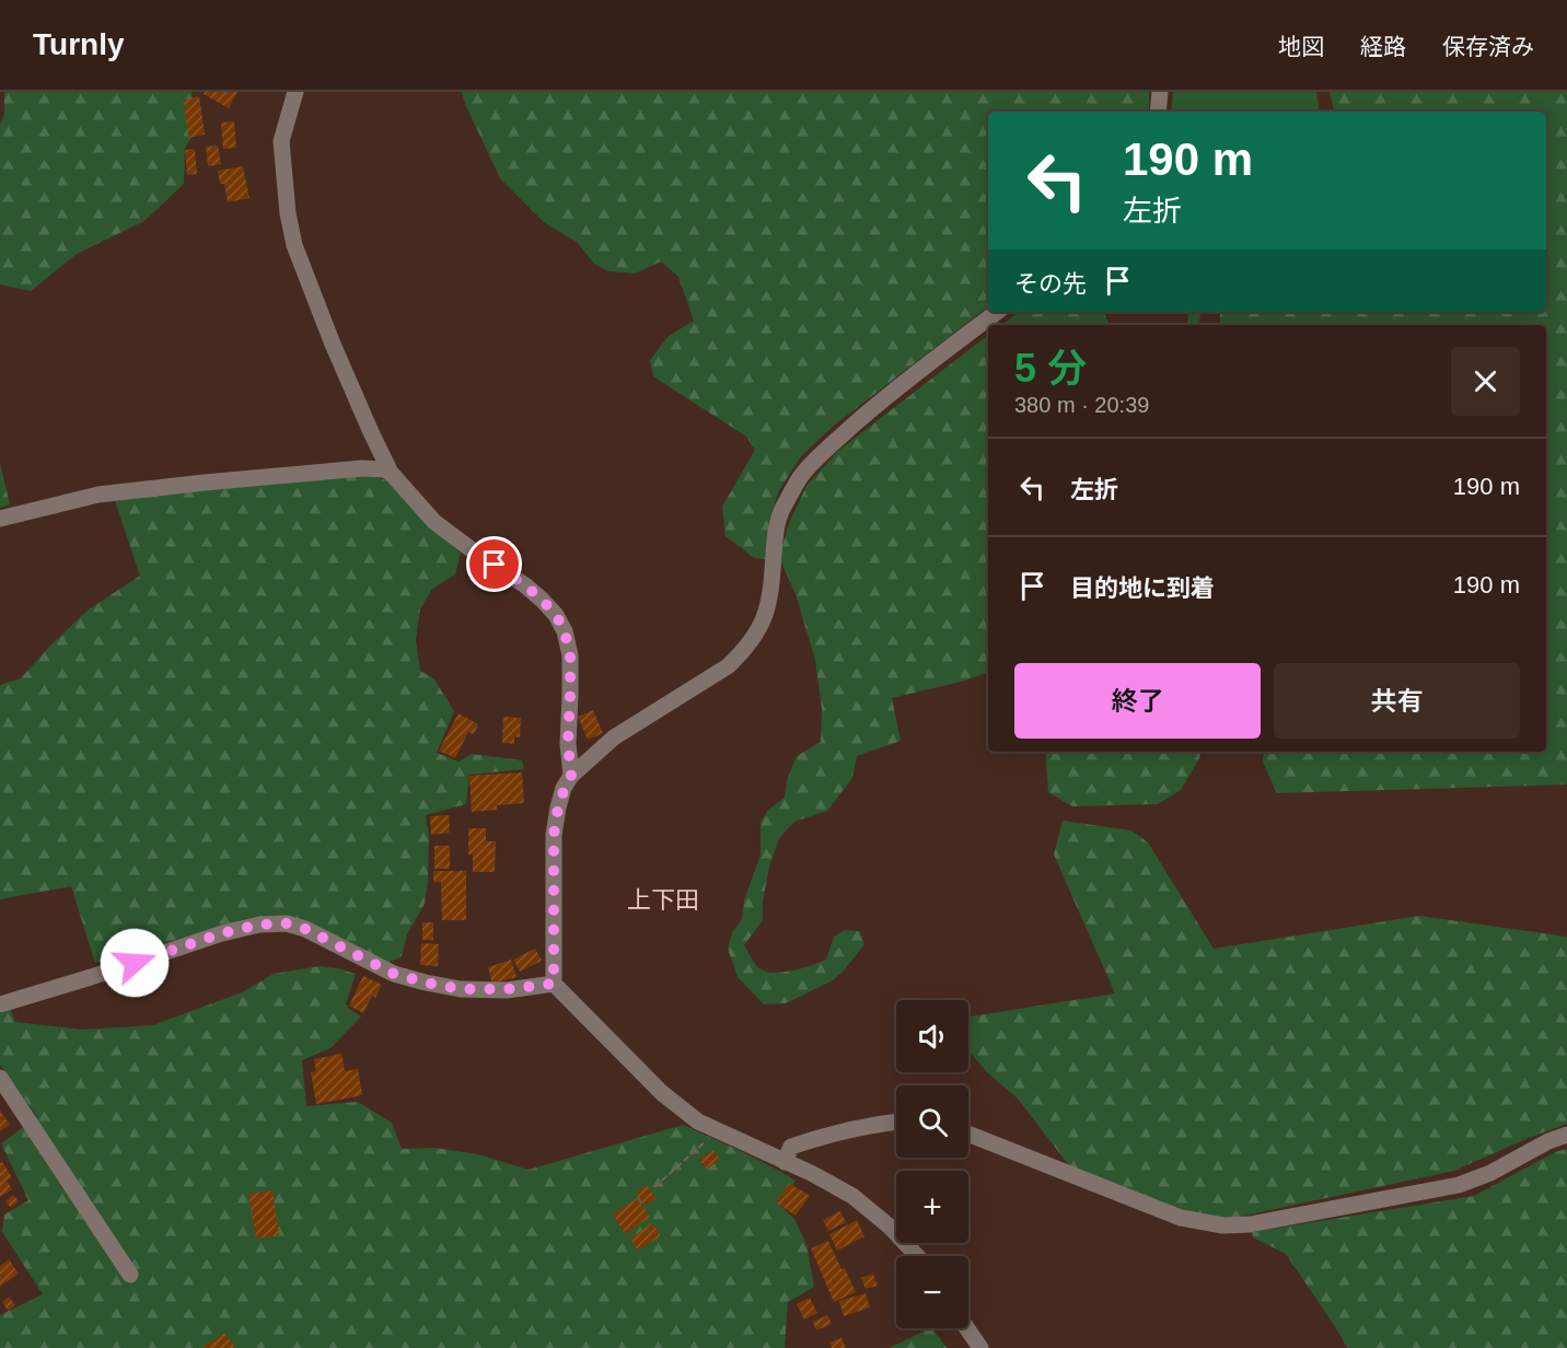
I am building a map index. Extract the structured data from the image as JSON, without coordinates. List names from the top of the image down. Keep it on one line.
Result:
{"districts":["上下田"],"page":{"header":"Turnly","nav":["地図","経路","保存済み"],"turn":["190 m","左折"],"then":"その先","heading":["5 分","380 m · 20:39"],"list":[{"name":"左折","value":"190 m"},{"name":"目的地に到着","value":"190 m"}],"buttons":["終了","共有"],"map_buttons":["+","−"]}}
